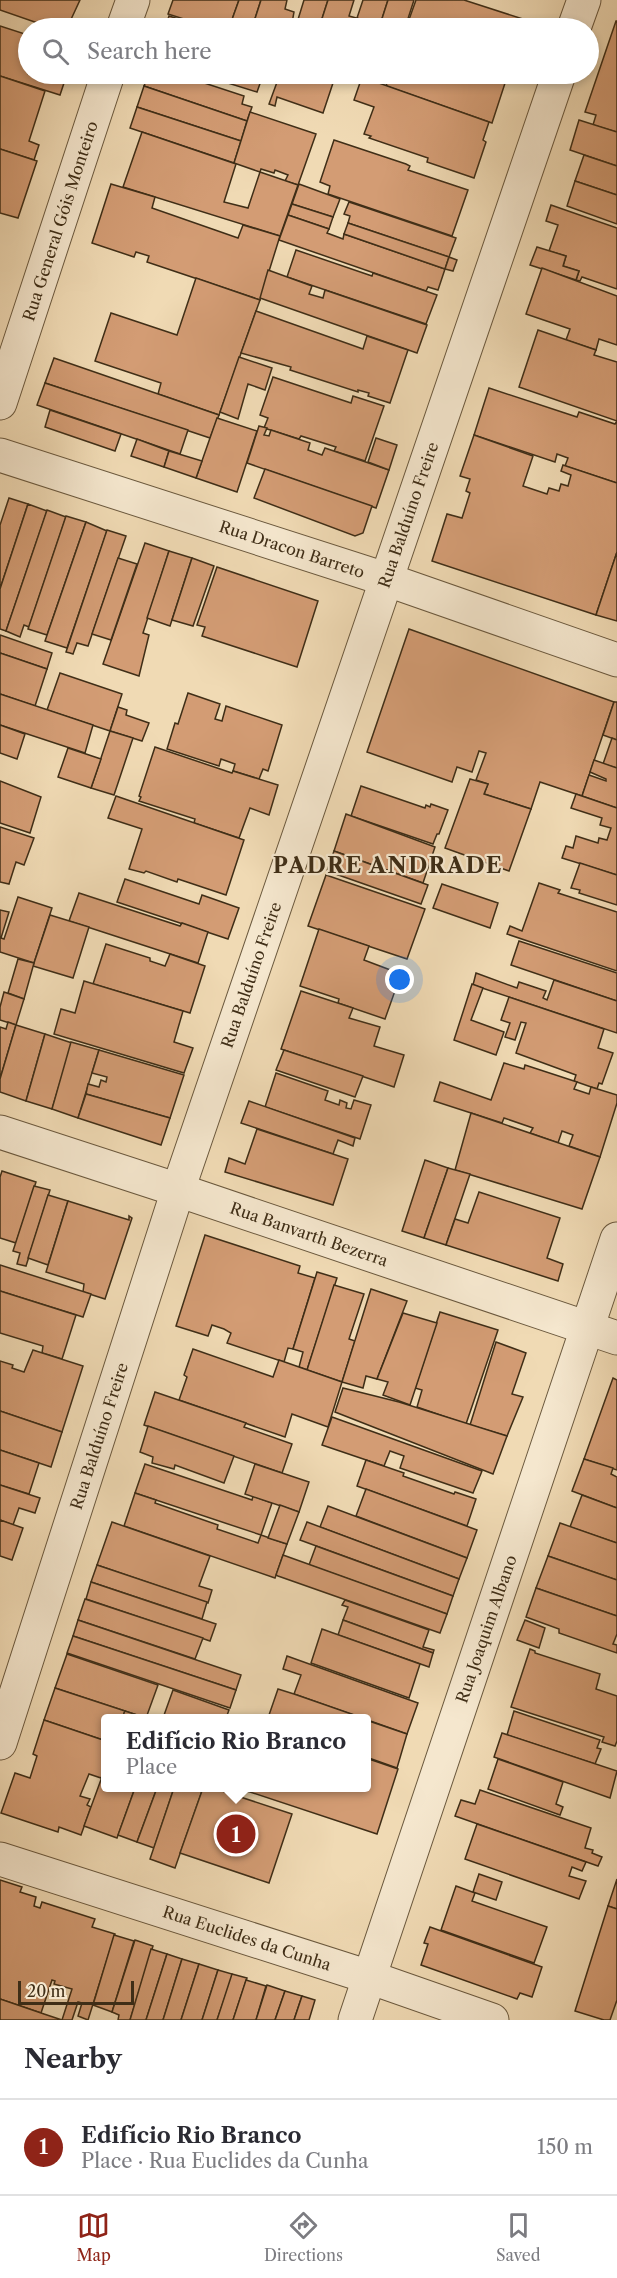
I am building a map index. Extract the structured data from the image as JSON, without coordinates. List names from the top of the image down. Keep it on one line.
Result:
{"streets":{"street":["Rua General Góis Monteiro","Rua Balduíno Freire","Rua Dracon Barreto","Rua Banvarth Bezerra","Rua Joaquim Albano","Rua Euclides da Cunha"]},"crossings":[["Rua Balduíno Freire","Rua Dracon Barreto"],["Rua Balduíno Freire","Rua Banvarth Bezerra"],["Rua Banvarth Bezerra","Rua Joaquim Albano"],["Rua Joaquim Albano","Rua Euclides da Cunha"]],"districts":["PADRE ANDRADE"],"scale_bar":"20 m","page":{"search":"Search here","popup":["Edifício Rio Branco","Place"],"pins":"1","scale":"20 m","heading":"Nearby","list":[{"mark":"1","name":"Edifício Rio Branco","note":"Place · Rua Euclides da Cunha","value":"150 m"}],"nav":["Map","Directions","Saved"]}}
